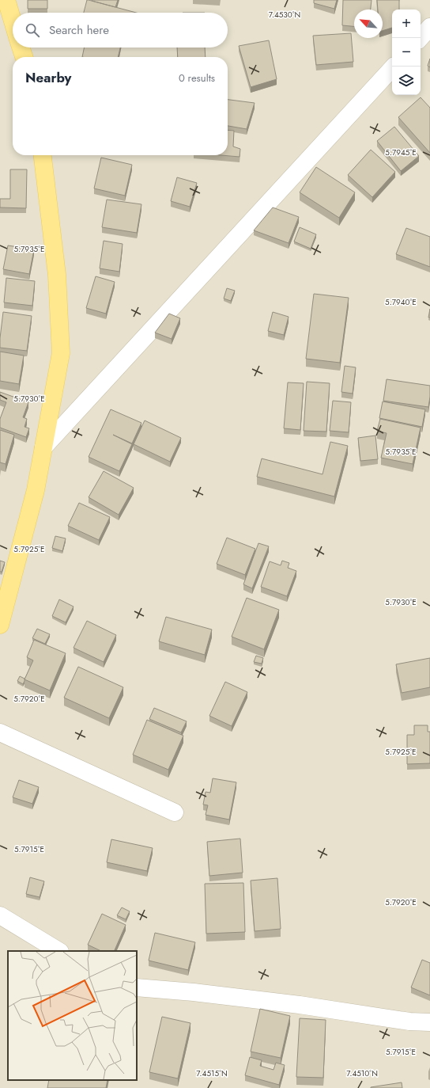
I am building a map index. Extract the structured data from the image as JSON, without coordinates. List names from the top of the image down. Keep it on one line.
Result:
{"north":"top left","page":{"map_buttons":["+","−"],"search":"Search here","heading":["Nearby","0 results"]},"coordinates":["7.4530°N","5.7945°E","5.7935°E","5.7940°E","5.7930°E","5.7925°E","5.7920°E","5.7915°E","7.4515°N","7.4510°N"]}
